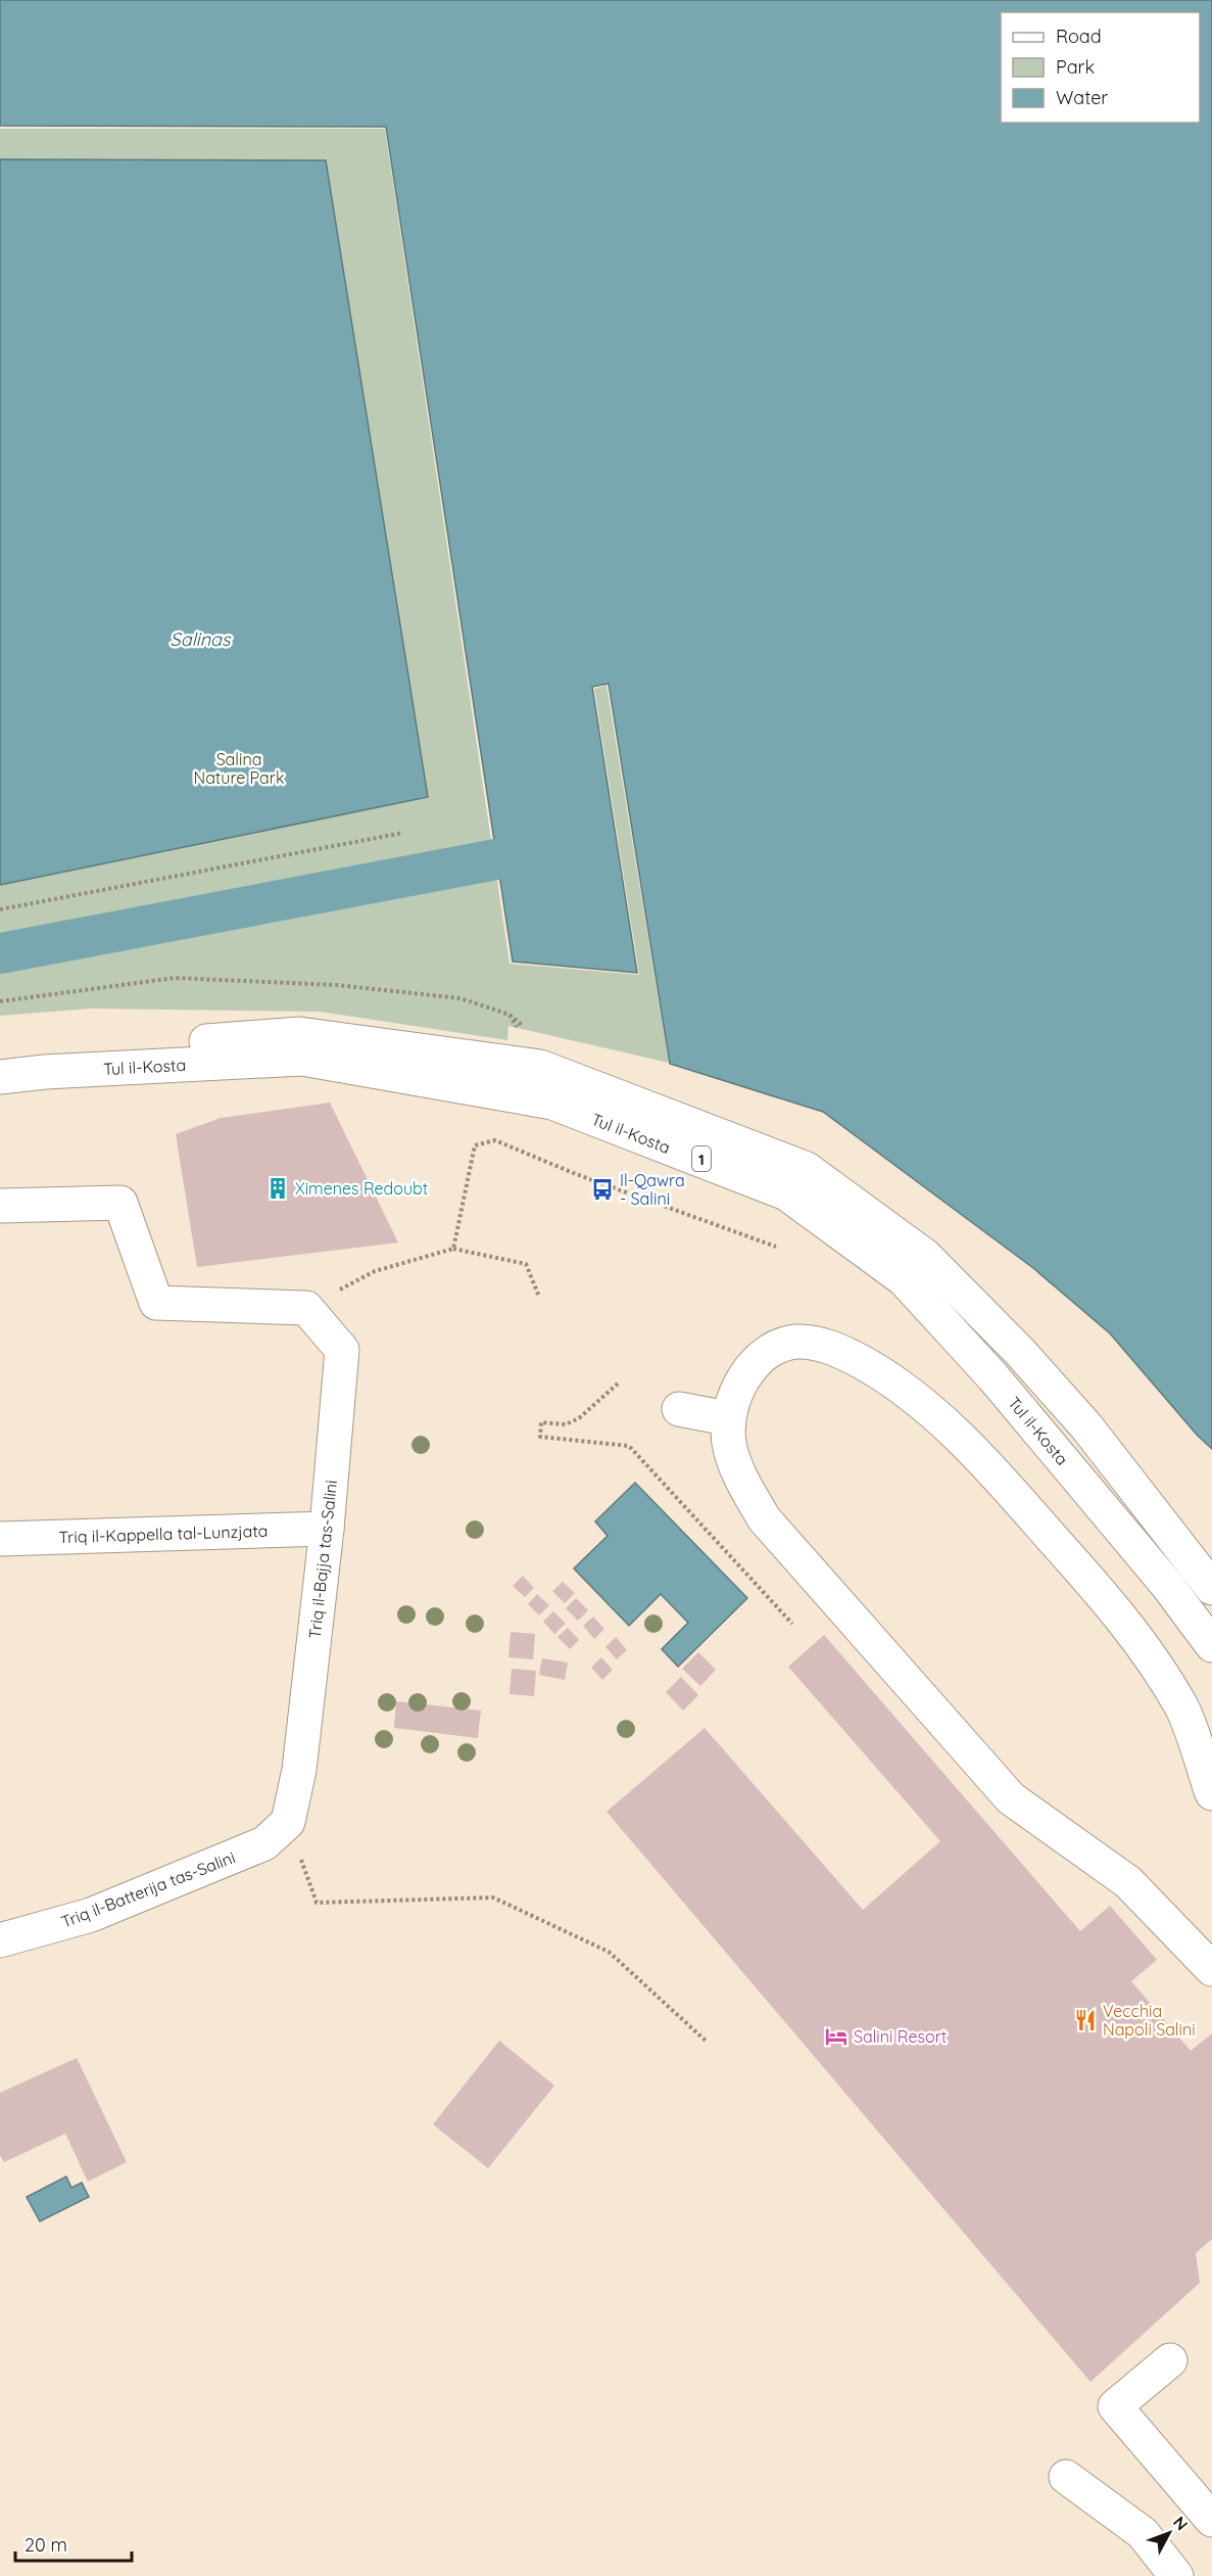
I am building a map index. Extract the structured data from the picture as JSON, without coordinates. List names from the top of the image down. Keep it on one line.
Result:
{"streets":{"main road":["Tul il-Kosta","1","Triq il-Kappella tal-Lunzjata","Triq il-Bajja tas-Salini","Triq il-Batterija tas-Salini"]},"crossings":[["Triq il-Kappella tal-Lunzjata","Triq il-Bajja tas-Salini"],["Triq il-Bajja tas-Salini","Triq il-Batterija tas-Salini"]],"water":["Salinas"],"parks":["Salina Nature Park"],"places":{"building":["Ximenes Redoubt"],"bus stop":["Il-Qawra - Salini"],"restaurant":["Vecchia Napoli Salini"],"hotel":["Salini Resort"]},"legend":["Road","Park","Water"],"scale_bar":"20 m","north":"top right"}
